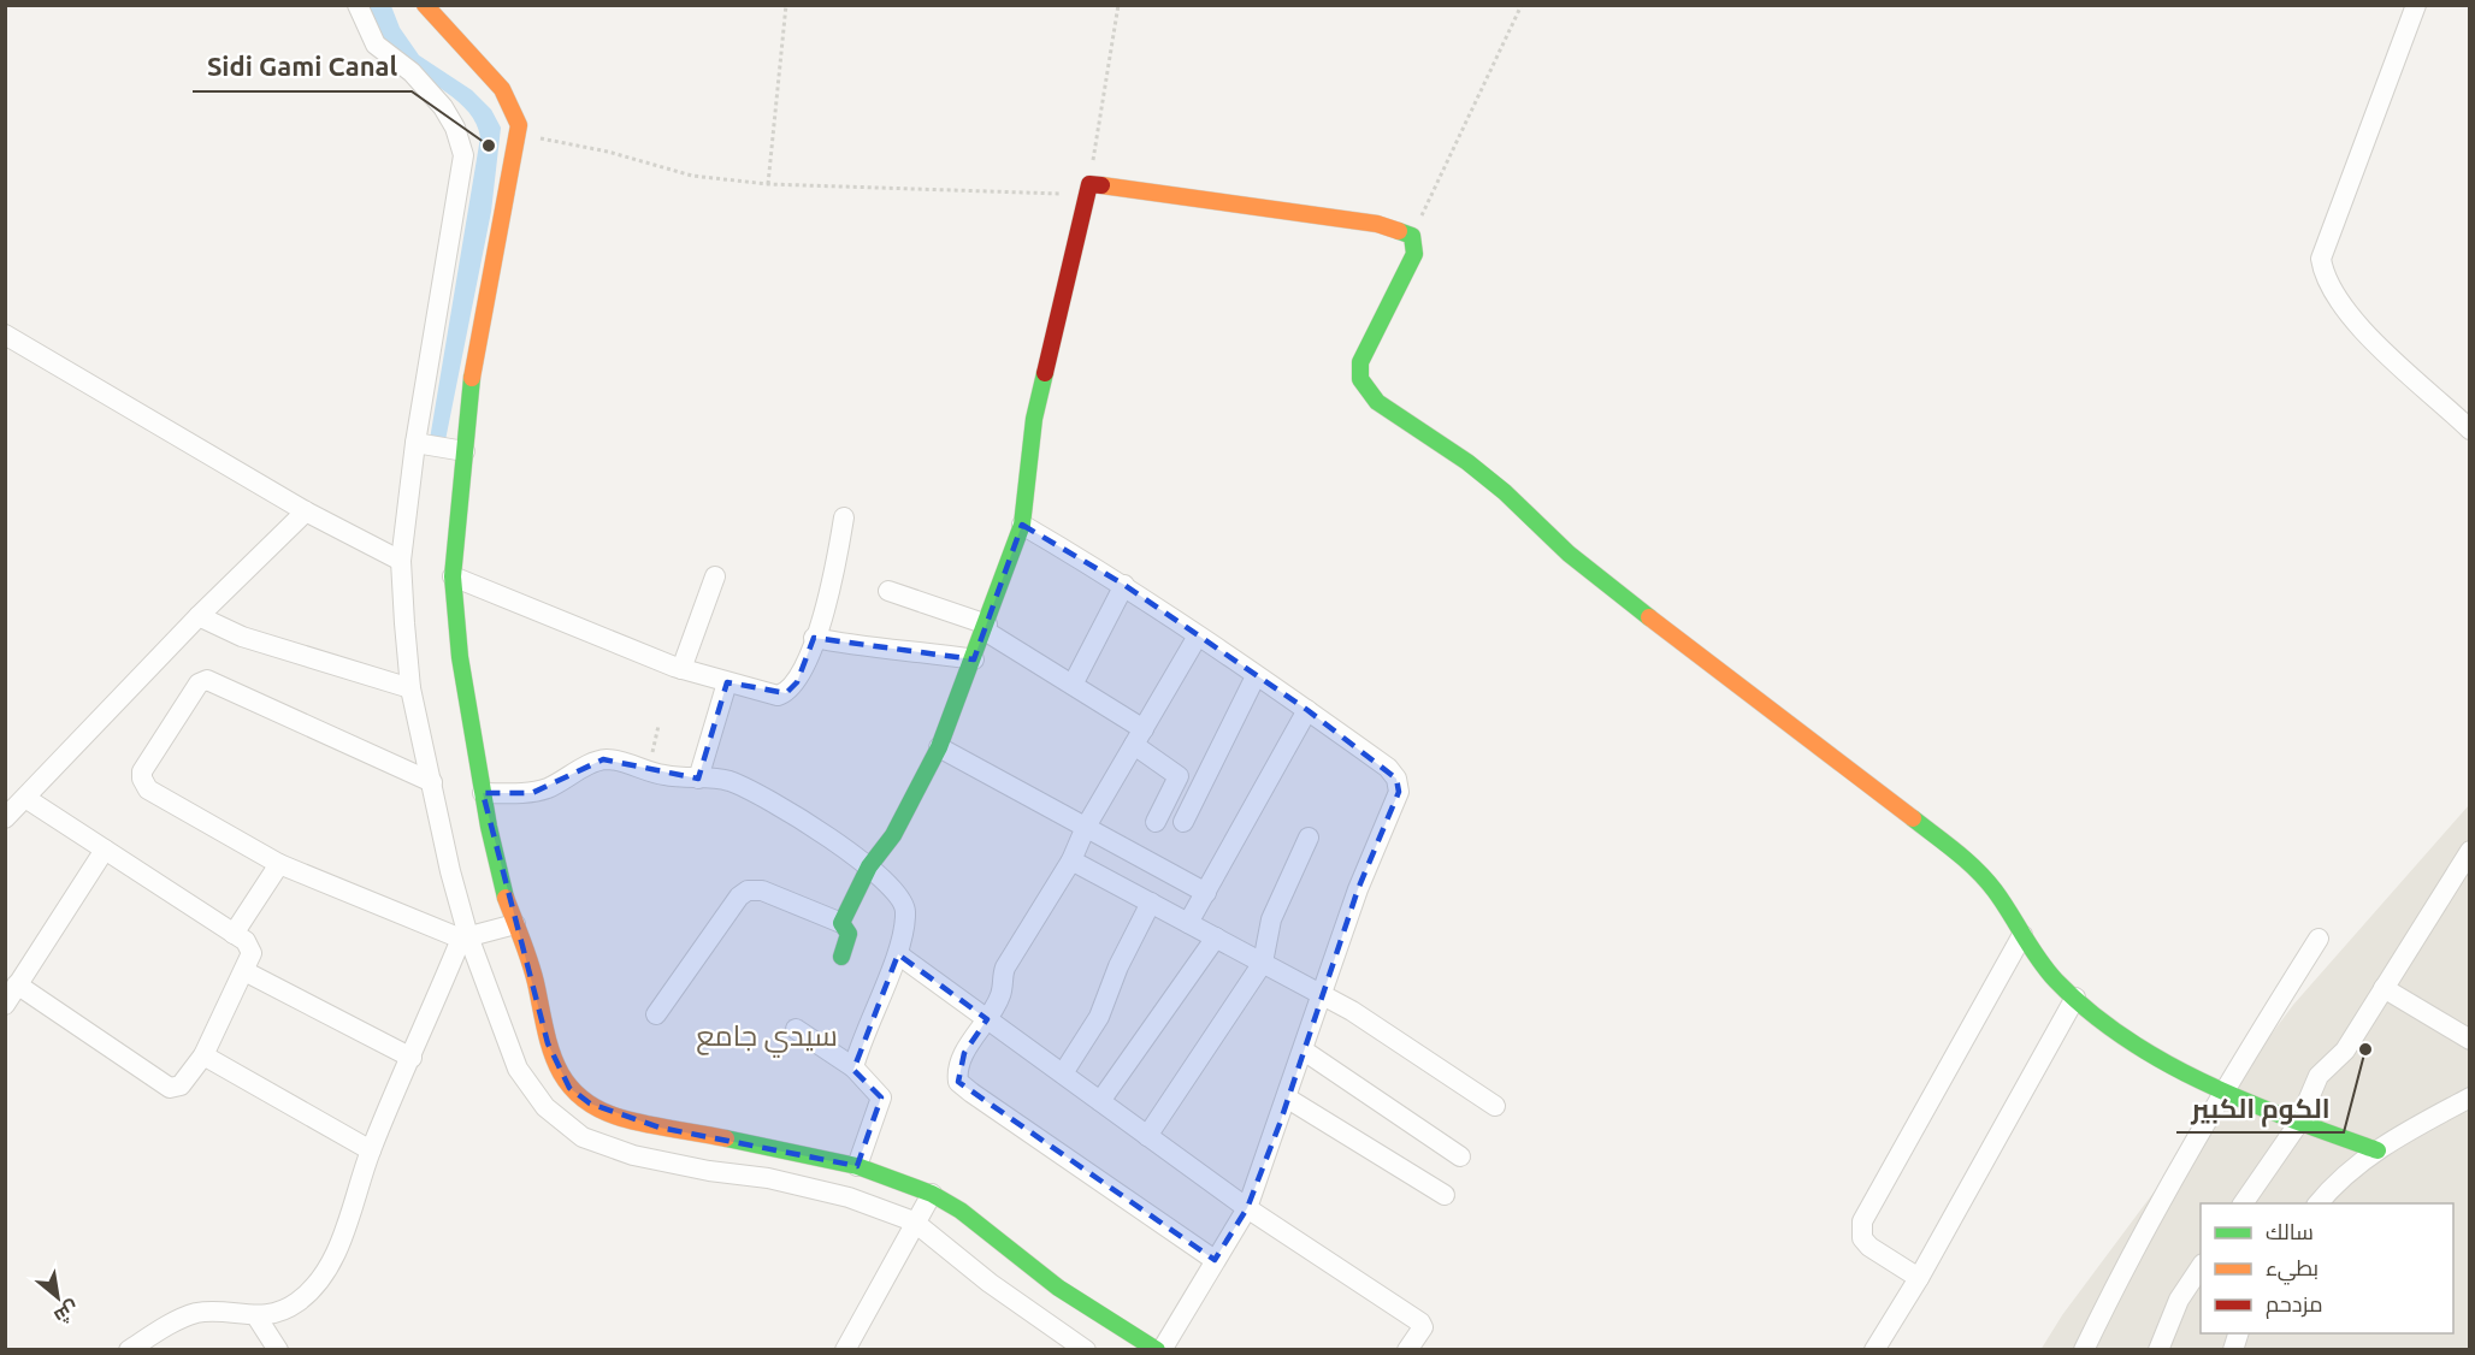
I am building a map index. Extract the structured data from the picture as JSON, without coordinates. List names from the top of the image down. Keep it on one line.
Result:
{"districts":["سيدي جامع"],"places":["Sidi Gami Canal","الكوم الكبير"],"legend":["سالك","بطيء","مزدحم"],"north":"bottom right"}
